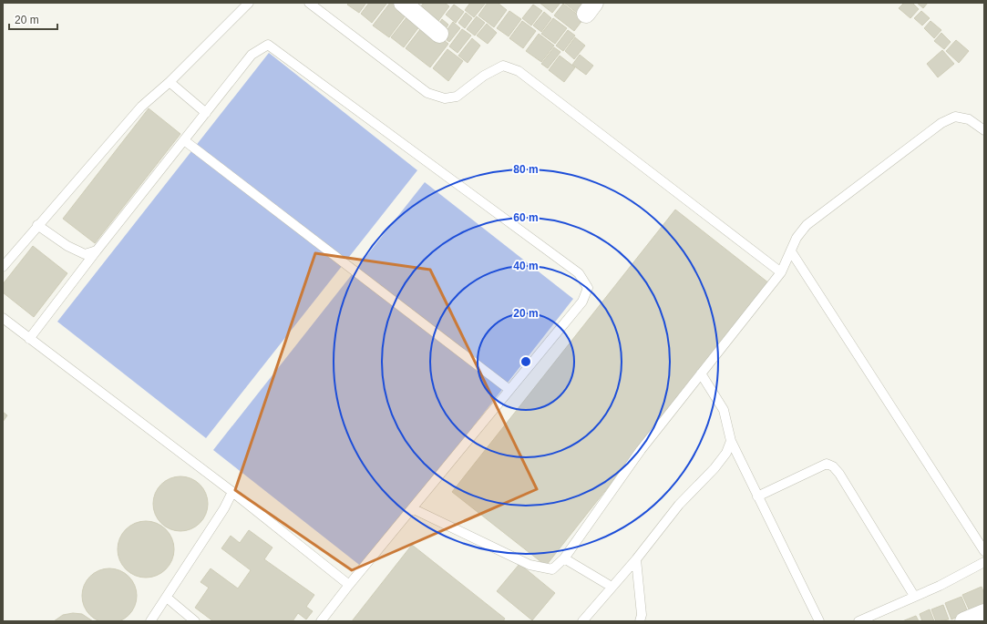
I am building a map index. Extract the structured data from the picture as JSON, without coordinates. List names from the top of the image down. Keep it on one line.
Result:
{"scale_bar":"20 m","rings":["80 m","60 m","40 m","20 m"]}
